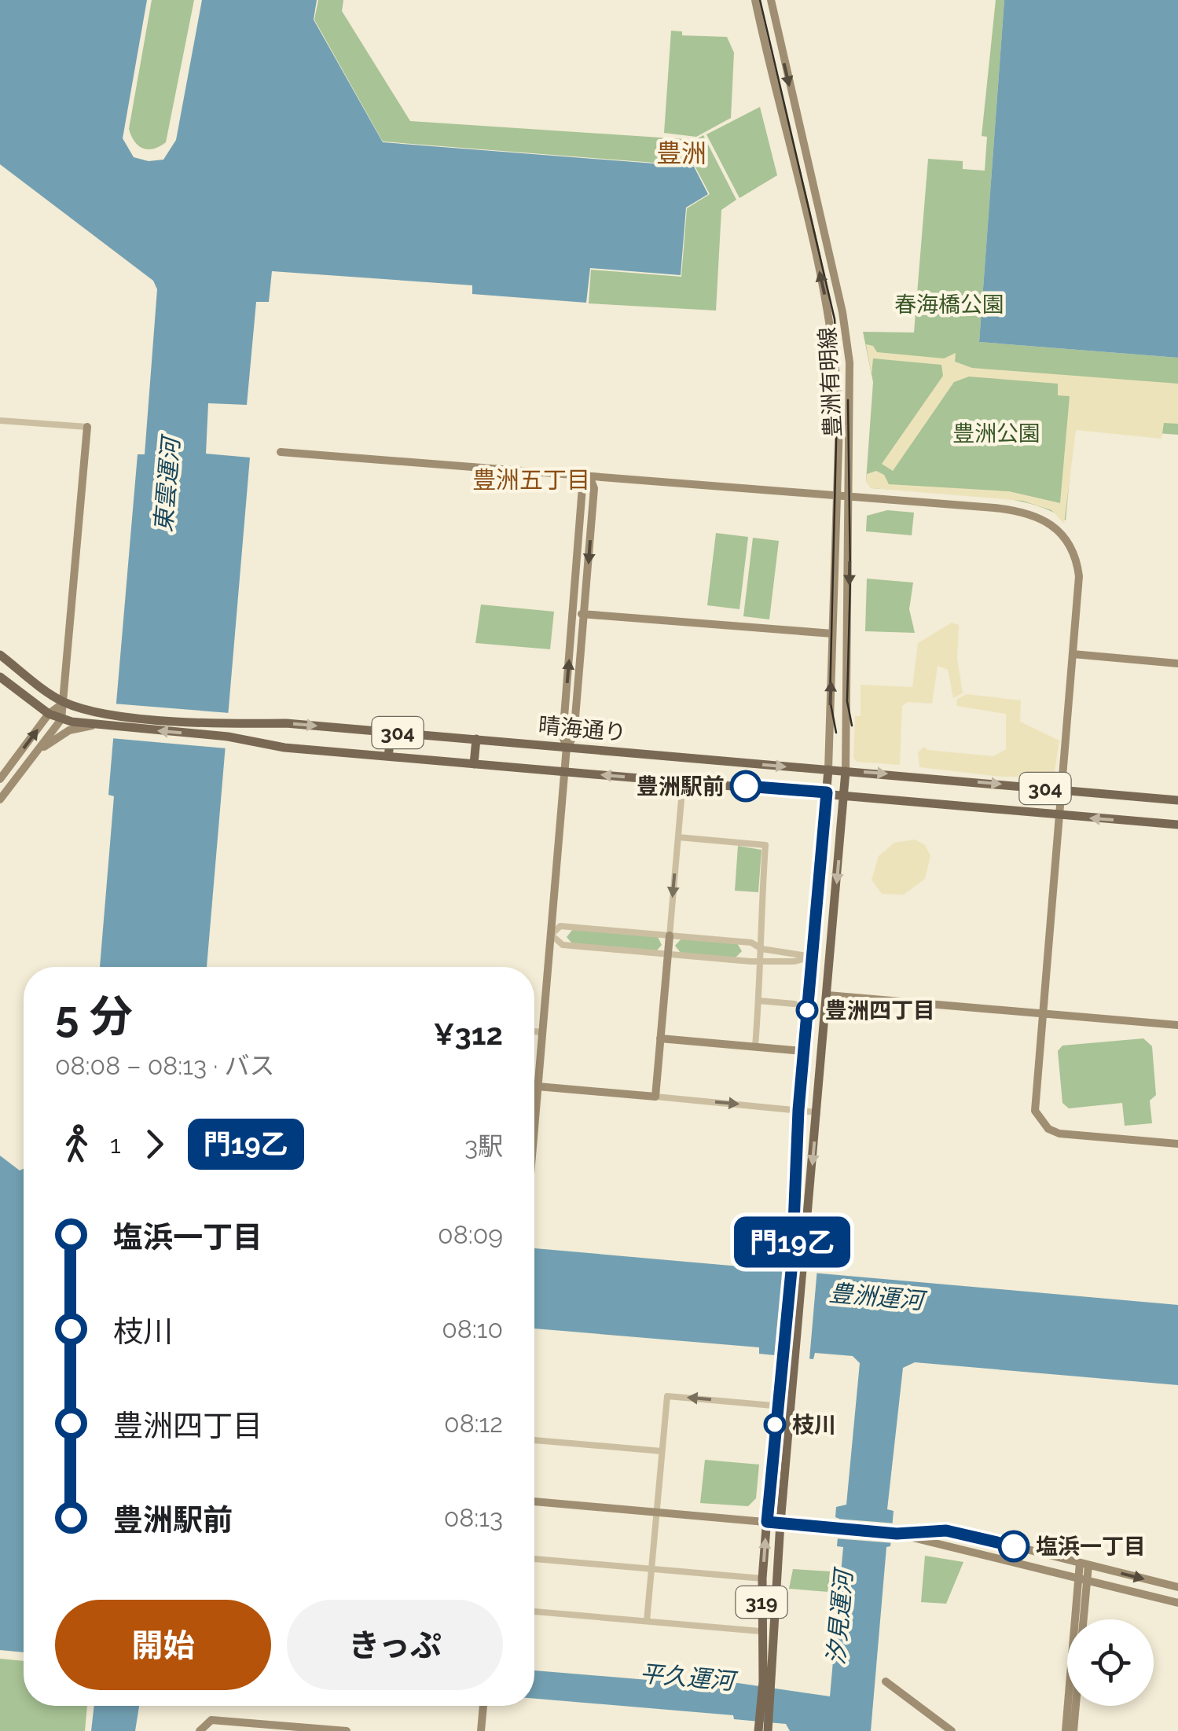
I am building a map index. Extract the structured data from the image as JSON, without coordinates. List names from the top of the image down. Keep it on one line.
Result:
{"streets":{"main road":["晴海通り","304","319"],"street":["豊洲有明線"]},"crossings":[["豊洲有明線","晴海通り"],["豊洲有明線","319"],["晴海通り","319"]],"districts":["豊洲","豊洲五丁目"],"water":["東雲運河","豊洲運河","汐見運河","平久運河"],"parks":["春海橋公園","豊洲公園"],"places":["豊洲駅前","豊洲四丁目","枝川","塩浜一丁目"],"lines":["bus line 門19乙"],"page":{"on_map":"門19乙","heading":["5 分","08:08 – 08:13 · バス","¥312"],"legs":["1","門19乙","3駅"],"list":[{"name":"塩浜一丁目","value":"08:09"},{"name":"枝川","value":"08:10"},{"name":"豊洲四丁目","value":"08:12"},{"name":"豊洲駅前","value":"08:13"}],"buttons":["開始","きっぷ"]}}
